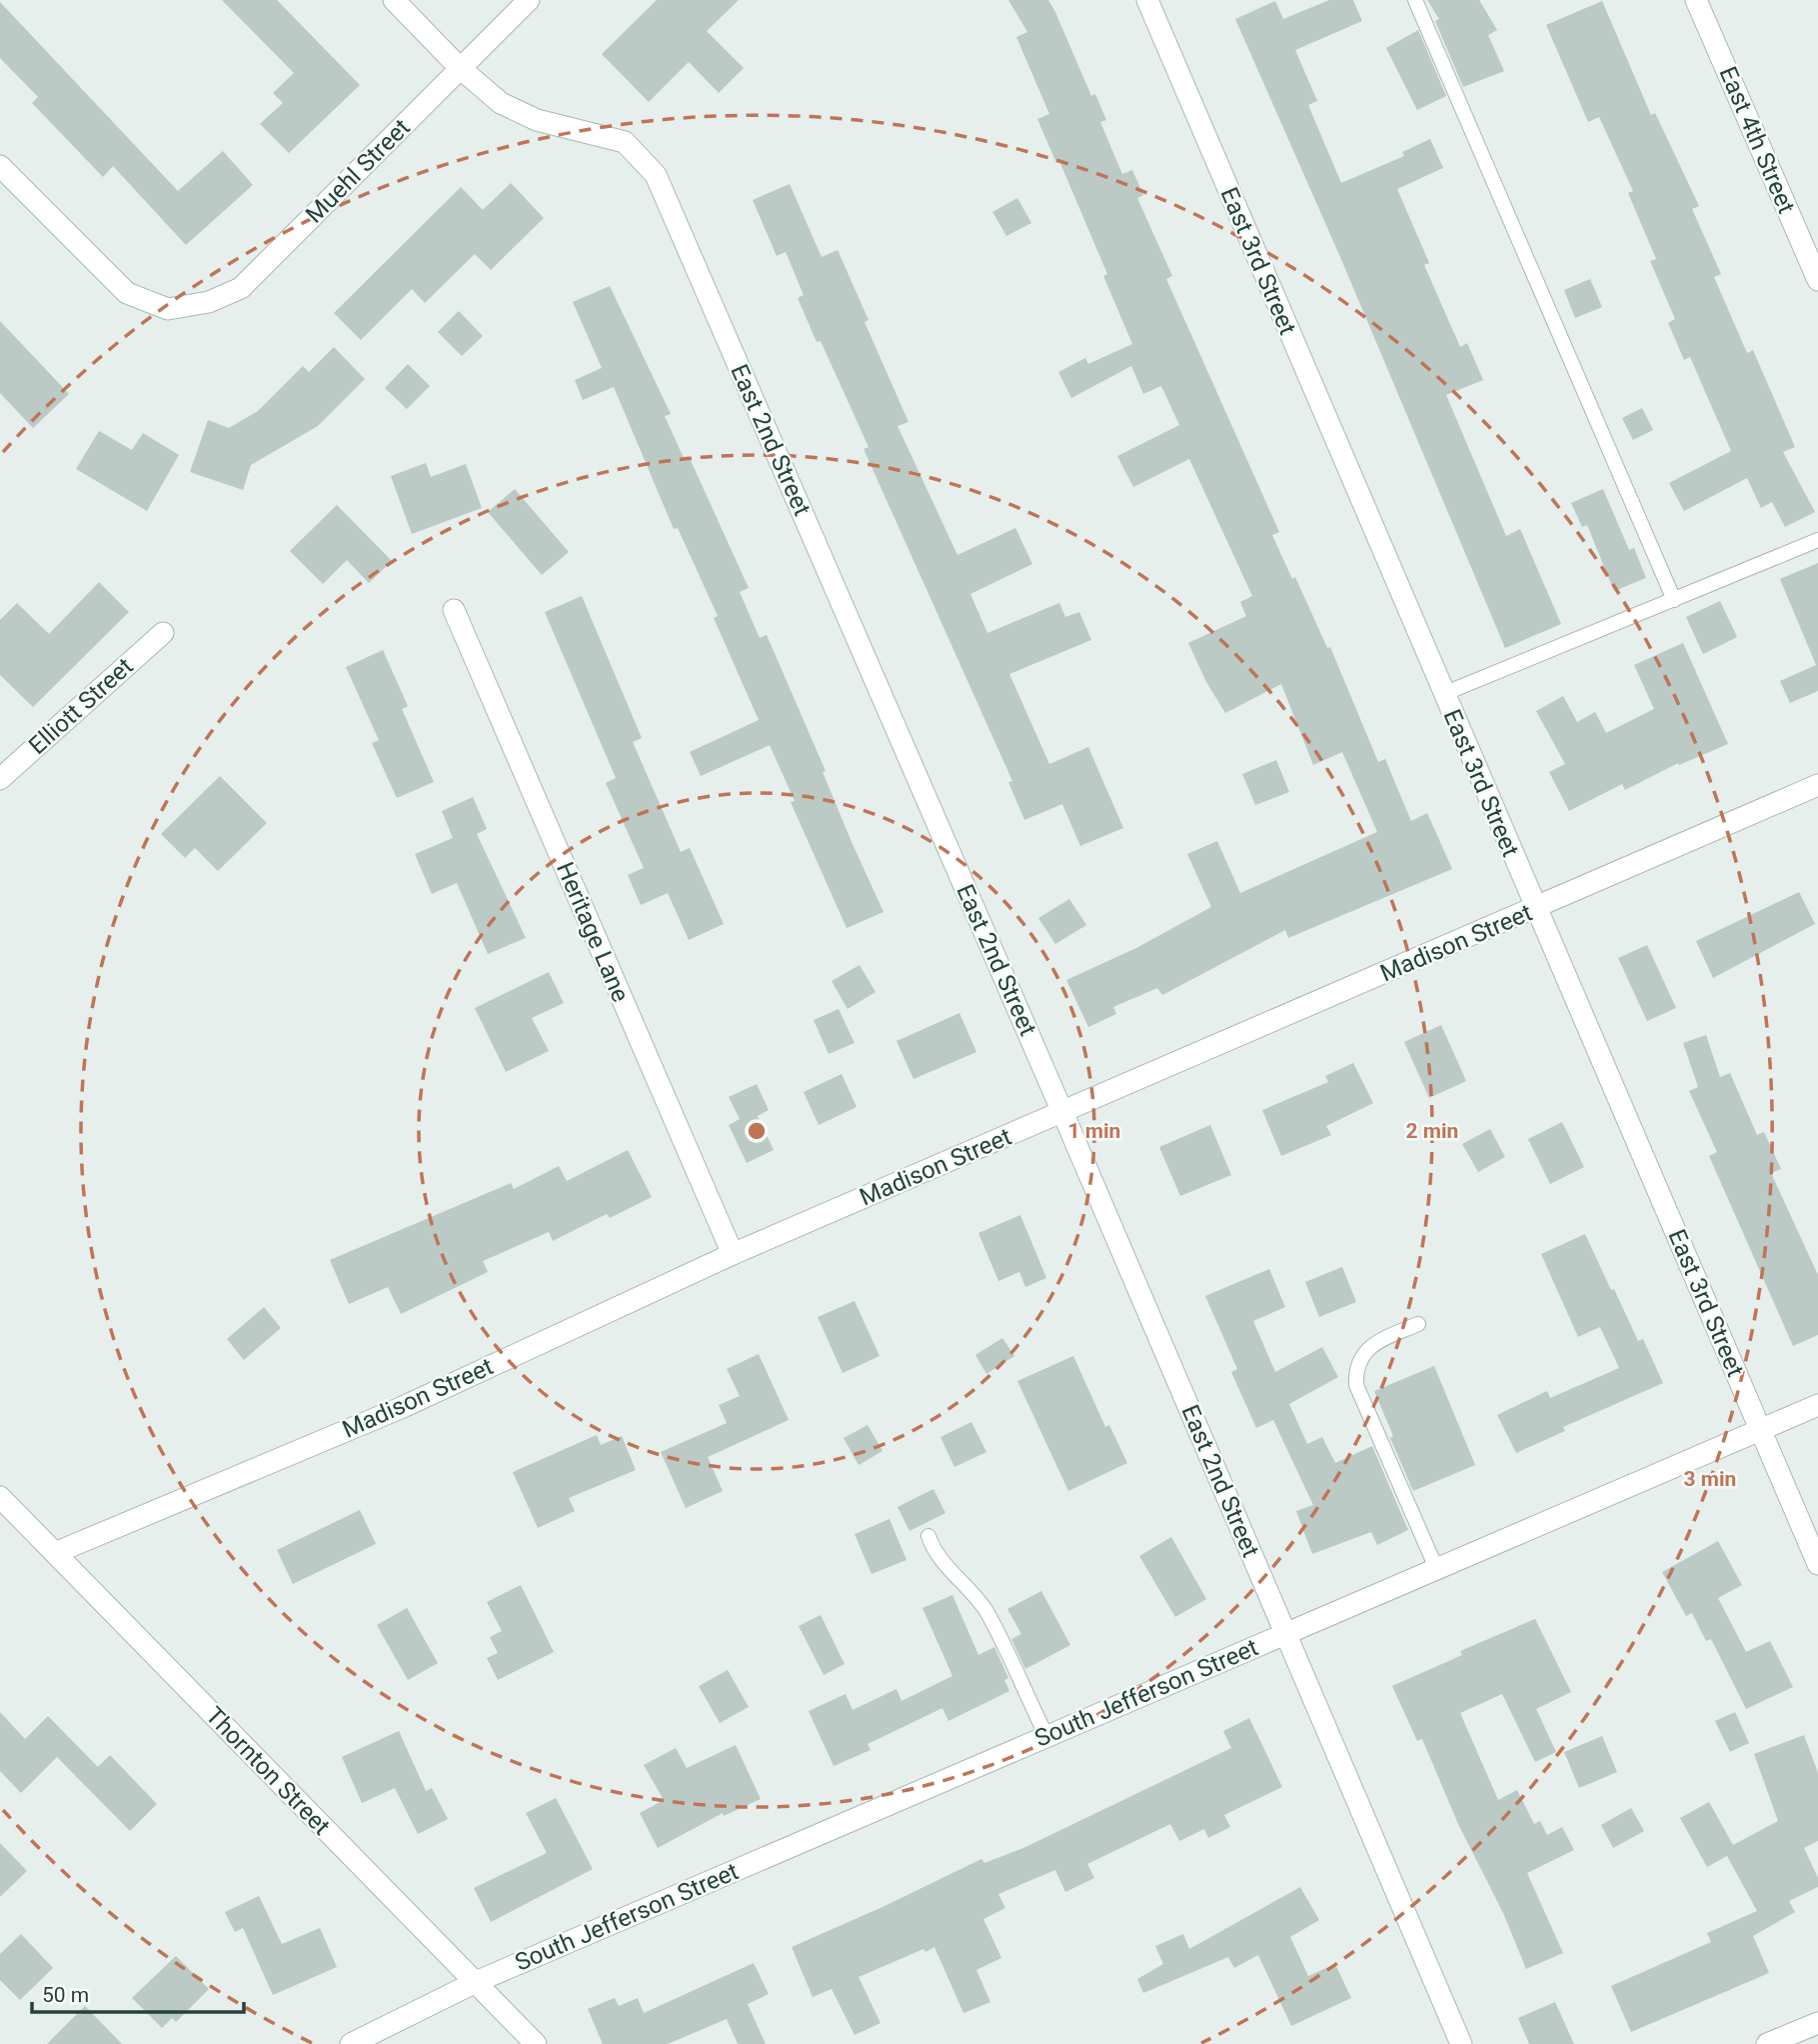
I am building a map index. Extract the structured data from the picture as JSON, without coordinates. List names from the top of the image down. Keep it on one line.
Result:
{"streets":{"street":["East 4th Street","Muehl Street","East 3rd Street","East 2nd Street","Elliott Street","Heritage Lane","Madison Street","South Jefferson Street","Thornton Street"]},"crossings":[["Muehl Street","East 2nd Street"],["East 3rd Street","Madison Street"],["East 3rd Street","South Jefferson Street"],["East 2nd Street","Madison Street"],["East 2nd Street","South Jefferson Street"],["Heritage Lane","Madison Street"],["Madison Street","Thornton Street"],["South Jefferson Street","Thornton Street"]],"scale_bar":"50 m","rings":["1 min","2 min","3 min"]}
